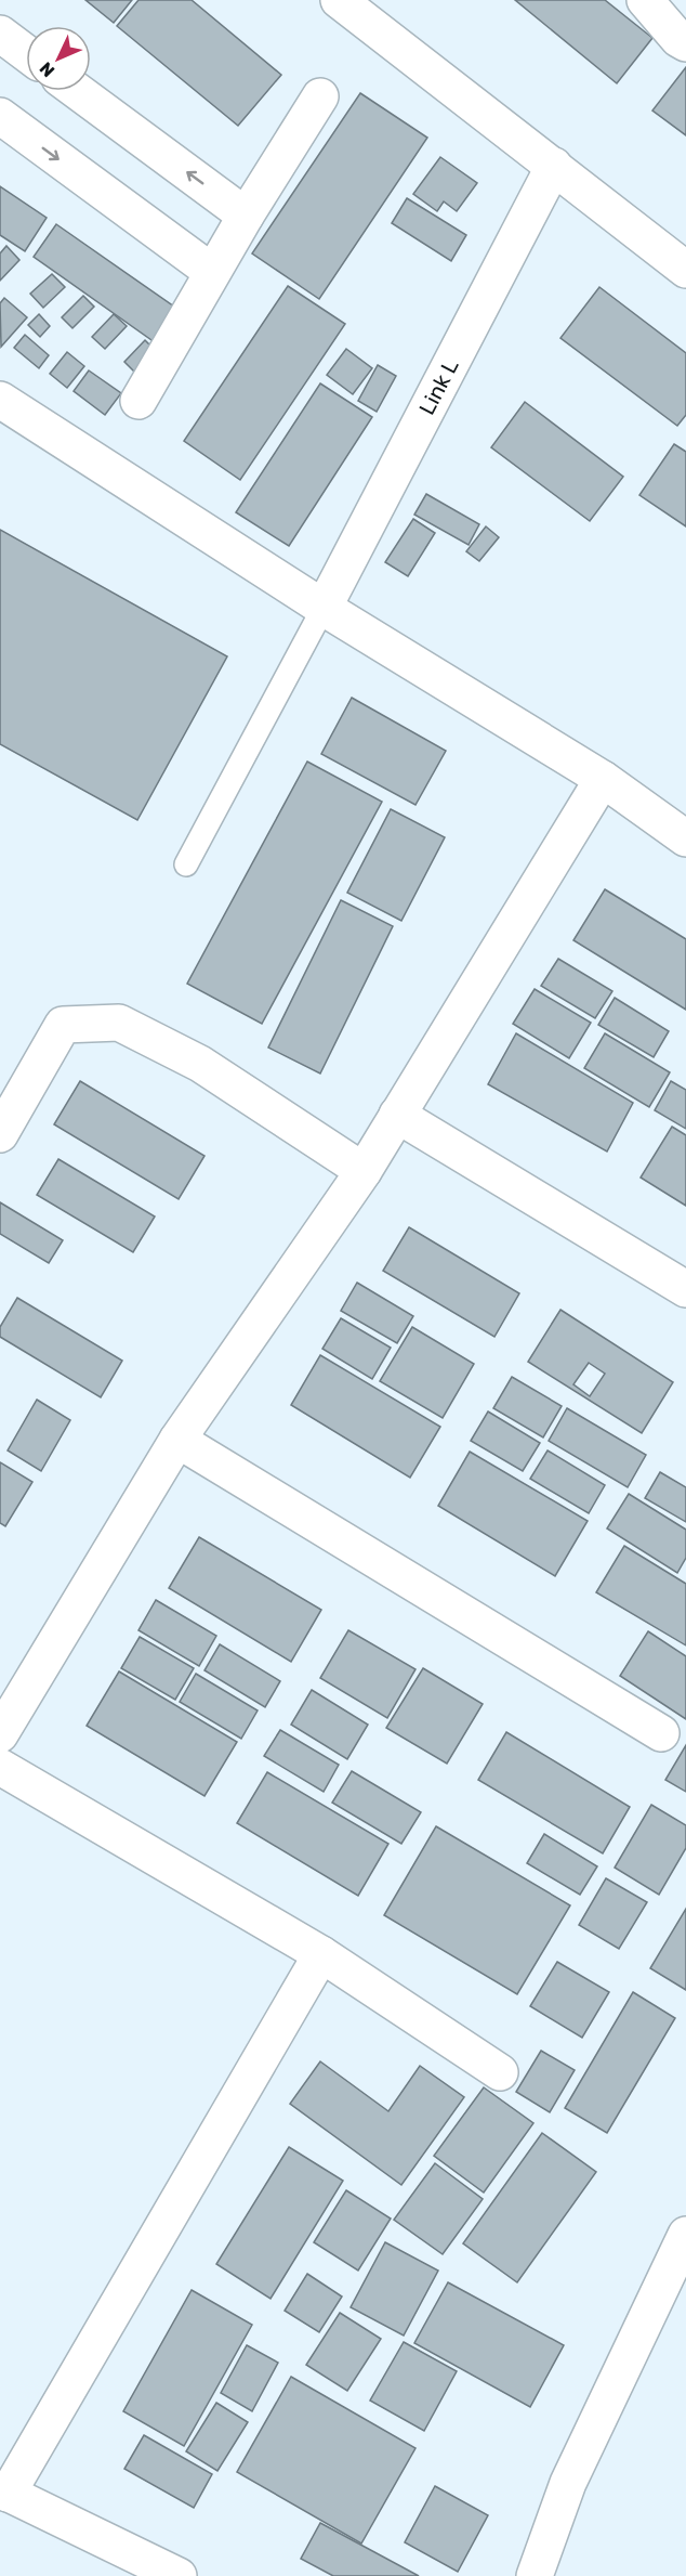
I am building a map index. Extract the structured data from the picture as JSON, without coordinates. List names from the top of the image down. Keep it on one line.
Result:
{"streets":{"street":["Link L"]},"north":"bottom left"}
